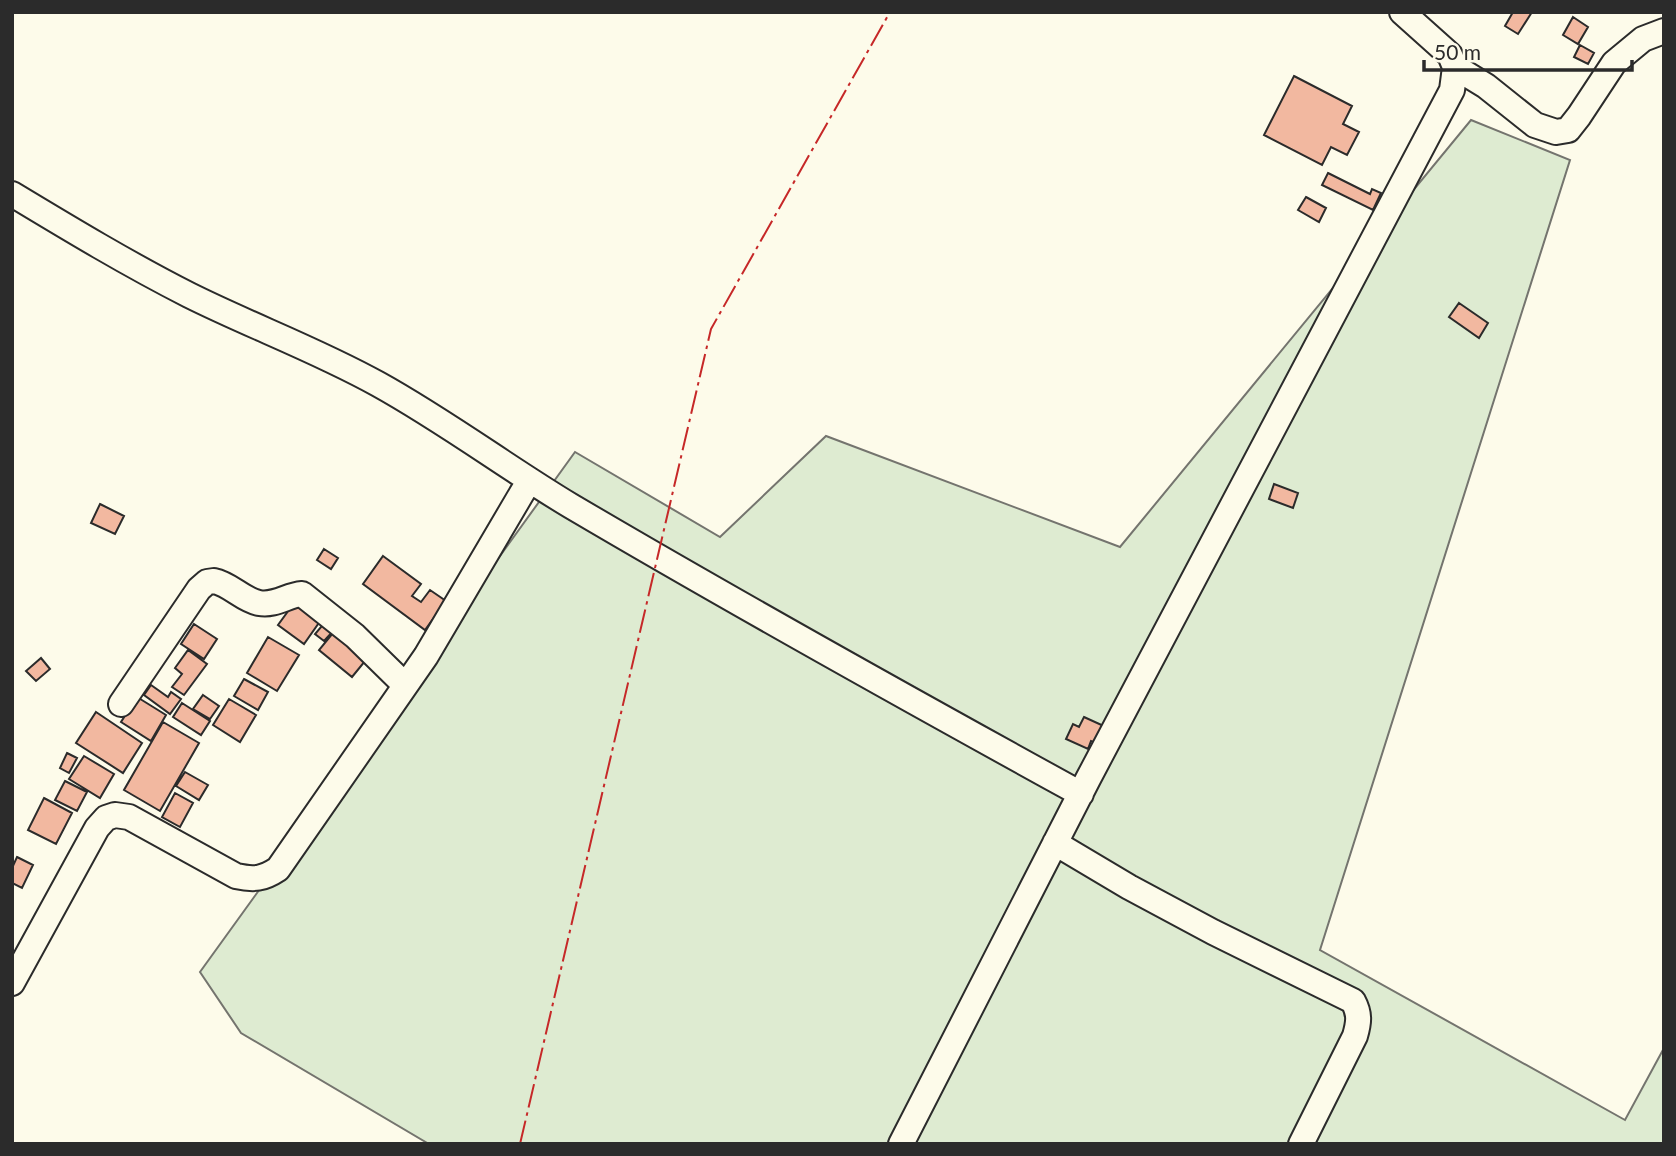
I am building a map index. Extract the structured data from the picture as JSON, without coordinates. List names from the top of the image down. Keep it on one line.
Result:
{"scale_bar":"50 m"}
